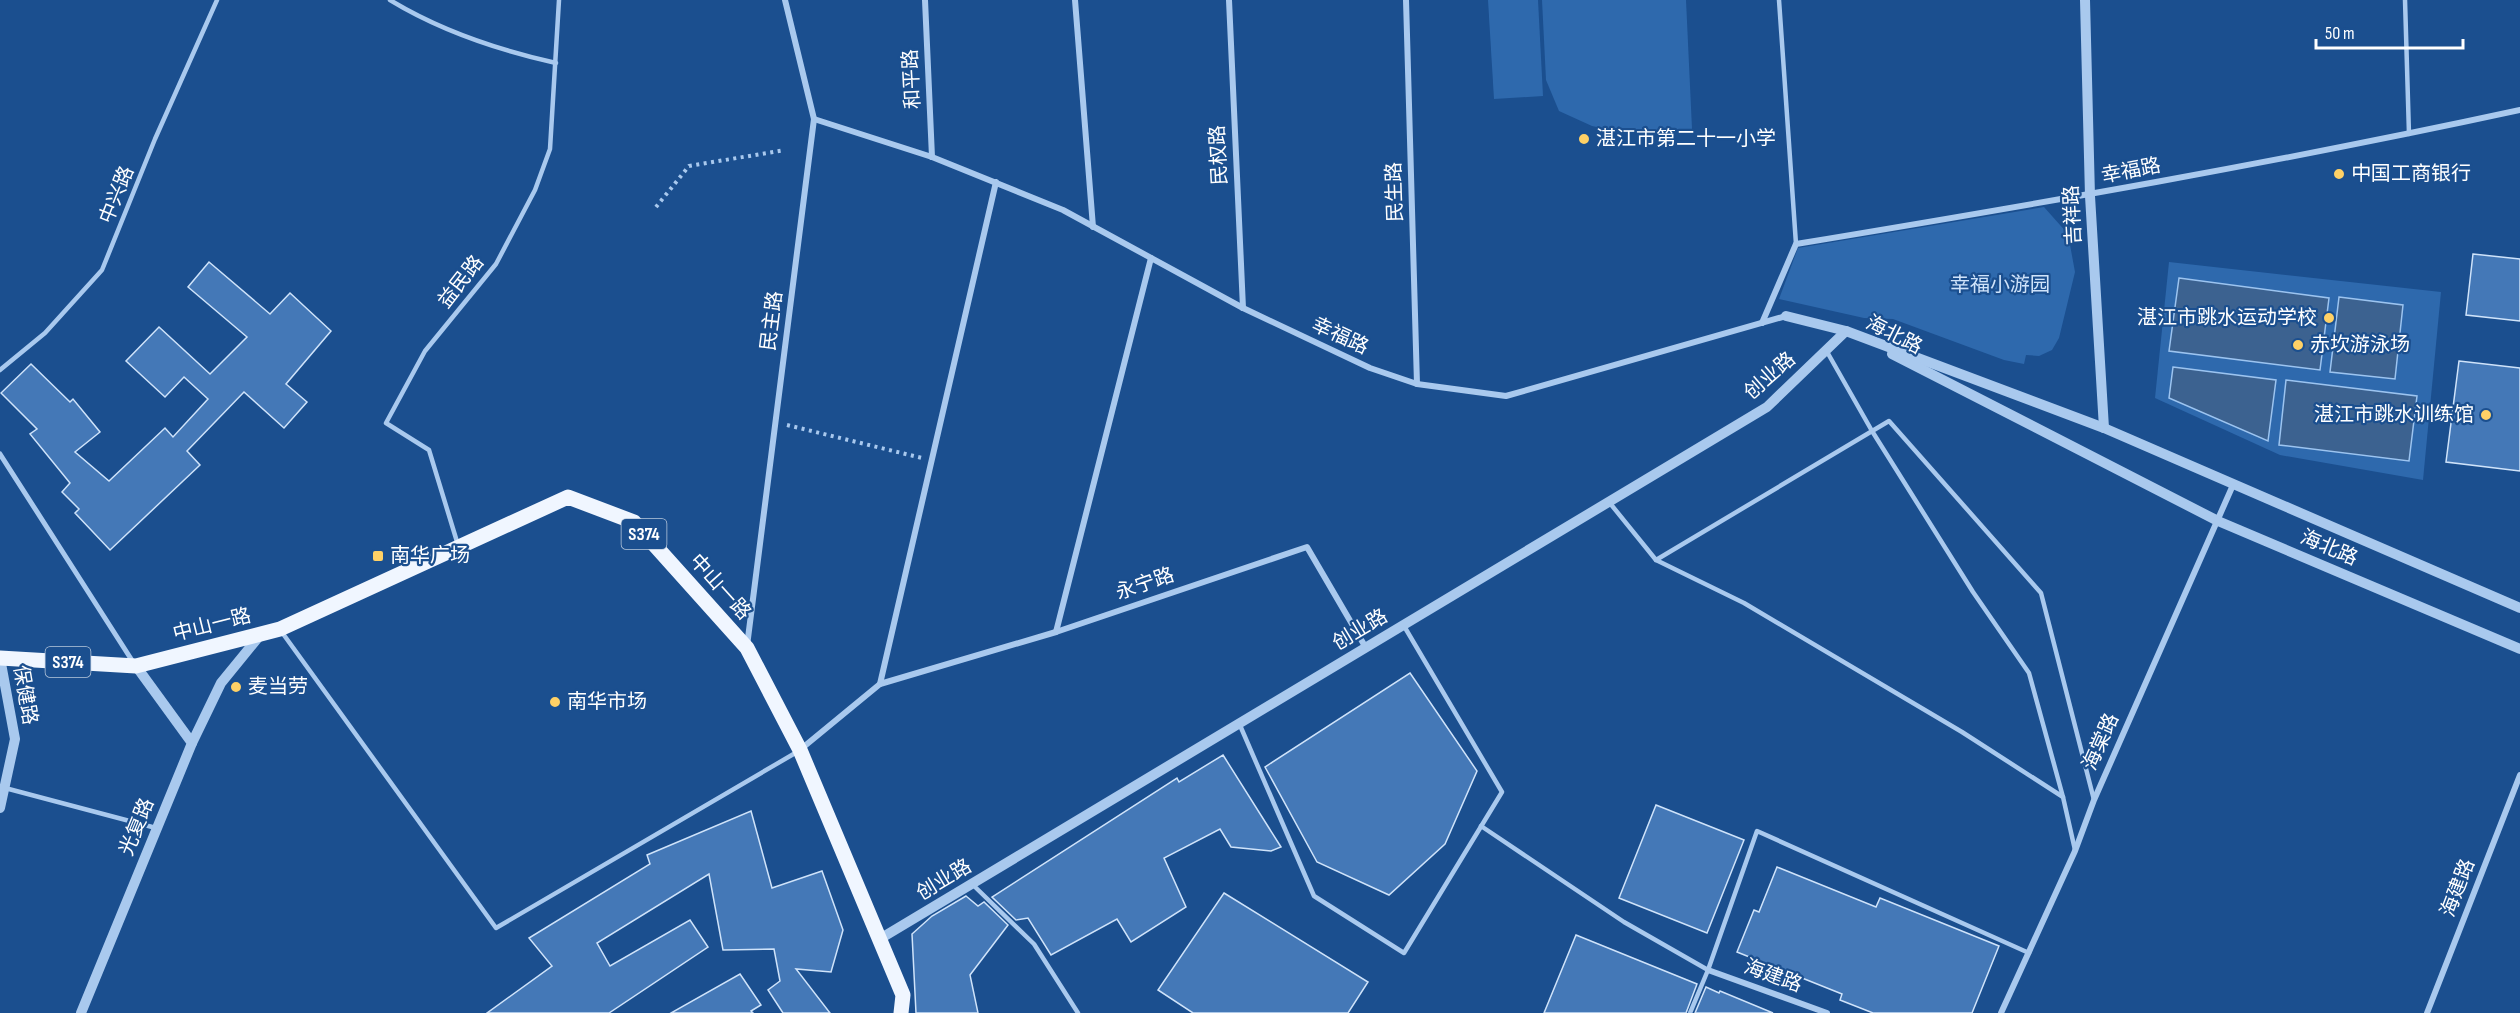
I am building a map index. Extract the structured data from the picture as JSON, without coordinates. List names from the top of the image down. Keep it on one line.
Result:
{"streets":{"main road":["S374","中山一路"],"street":["和平路","民权路","幸福路","民生路","吉祥路","民主路","海北路","创业路","永宁路","保健路","海棠路","光复路","海建路"],"lane":["中兴路","益民路"]},"crossings":[["和平路","幸福路"],["民权路","幸福路"],["幸福路","民生路"],["幸福路","吉祥路"],["幸福路","民主路"],["吉祥路","海北路"],["益民路","中山一路"],["民主路","中山一路"],["海北路","创业路"],["海北路","海棠路"],["创业路","永宁路"],["创业路","中山一路"],["S374","中山一路"],["S374","保健路"],["中山一路","光复路"]],"parks":["幸福小游园"],"places":{"other":["湛江市第二十一小学","中国工商银行","湛江市跳水运动学校","赤坎游泳场","湛江市跳水训练馆","麦当劳","南华市场"],"transit":["南华广场"]},"scale_bar":"50 m"}
